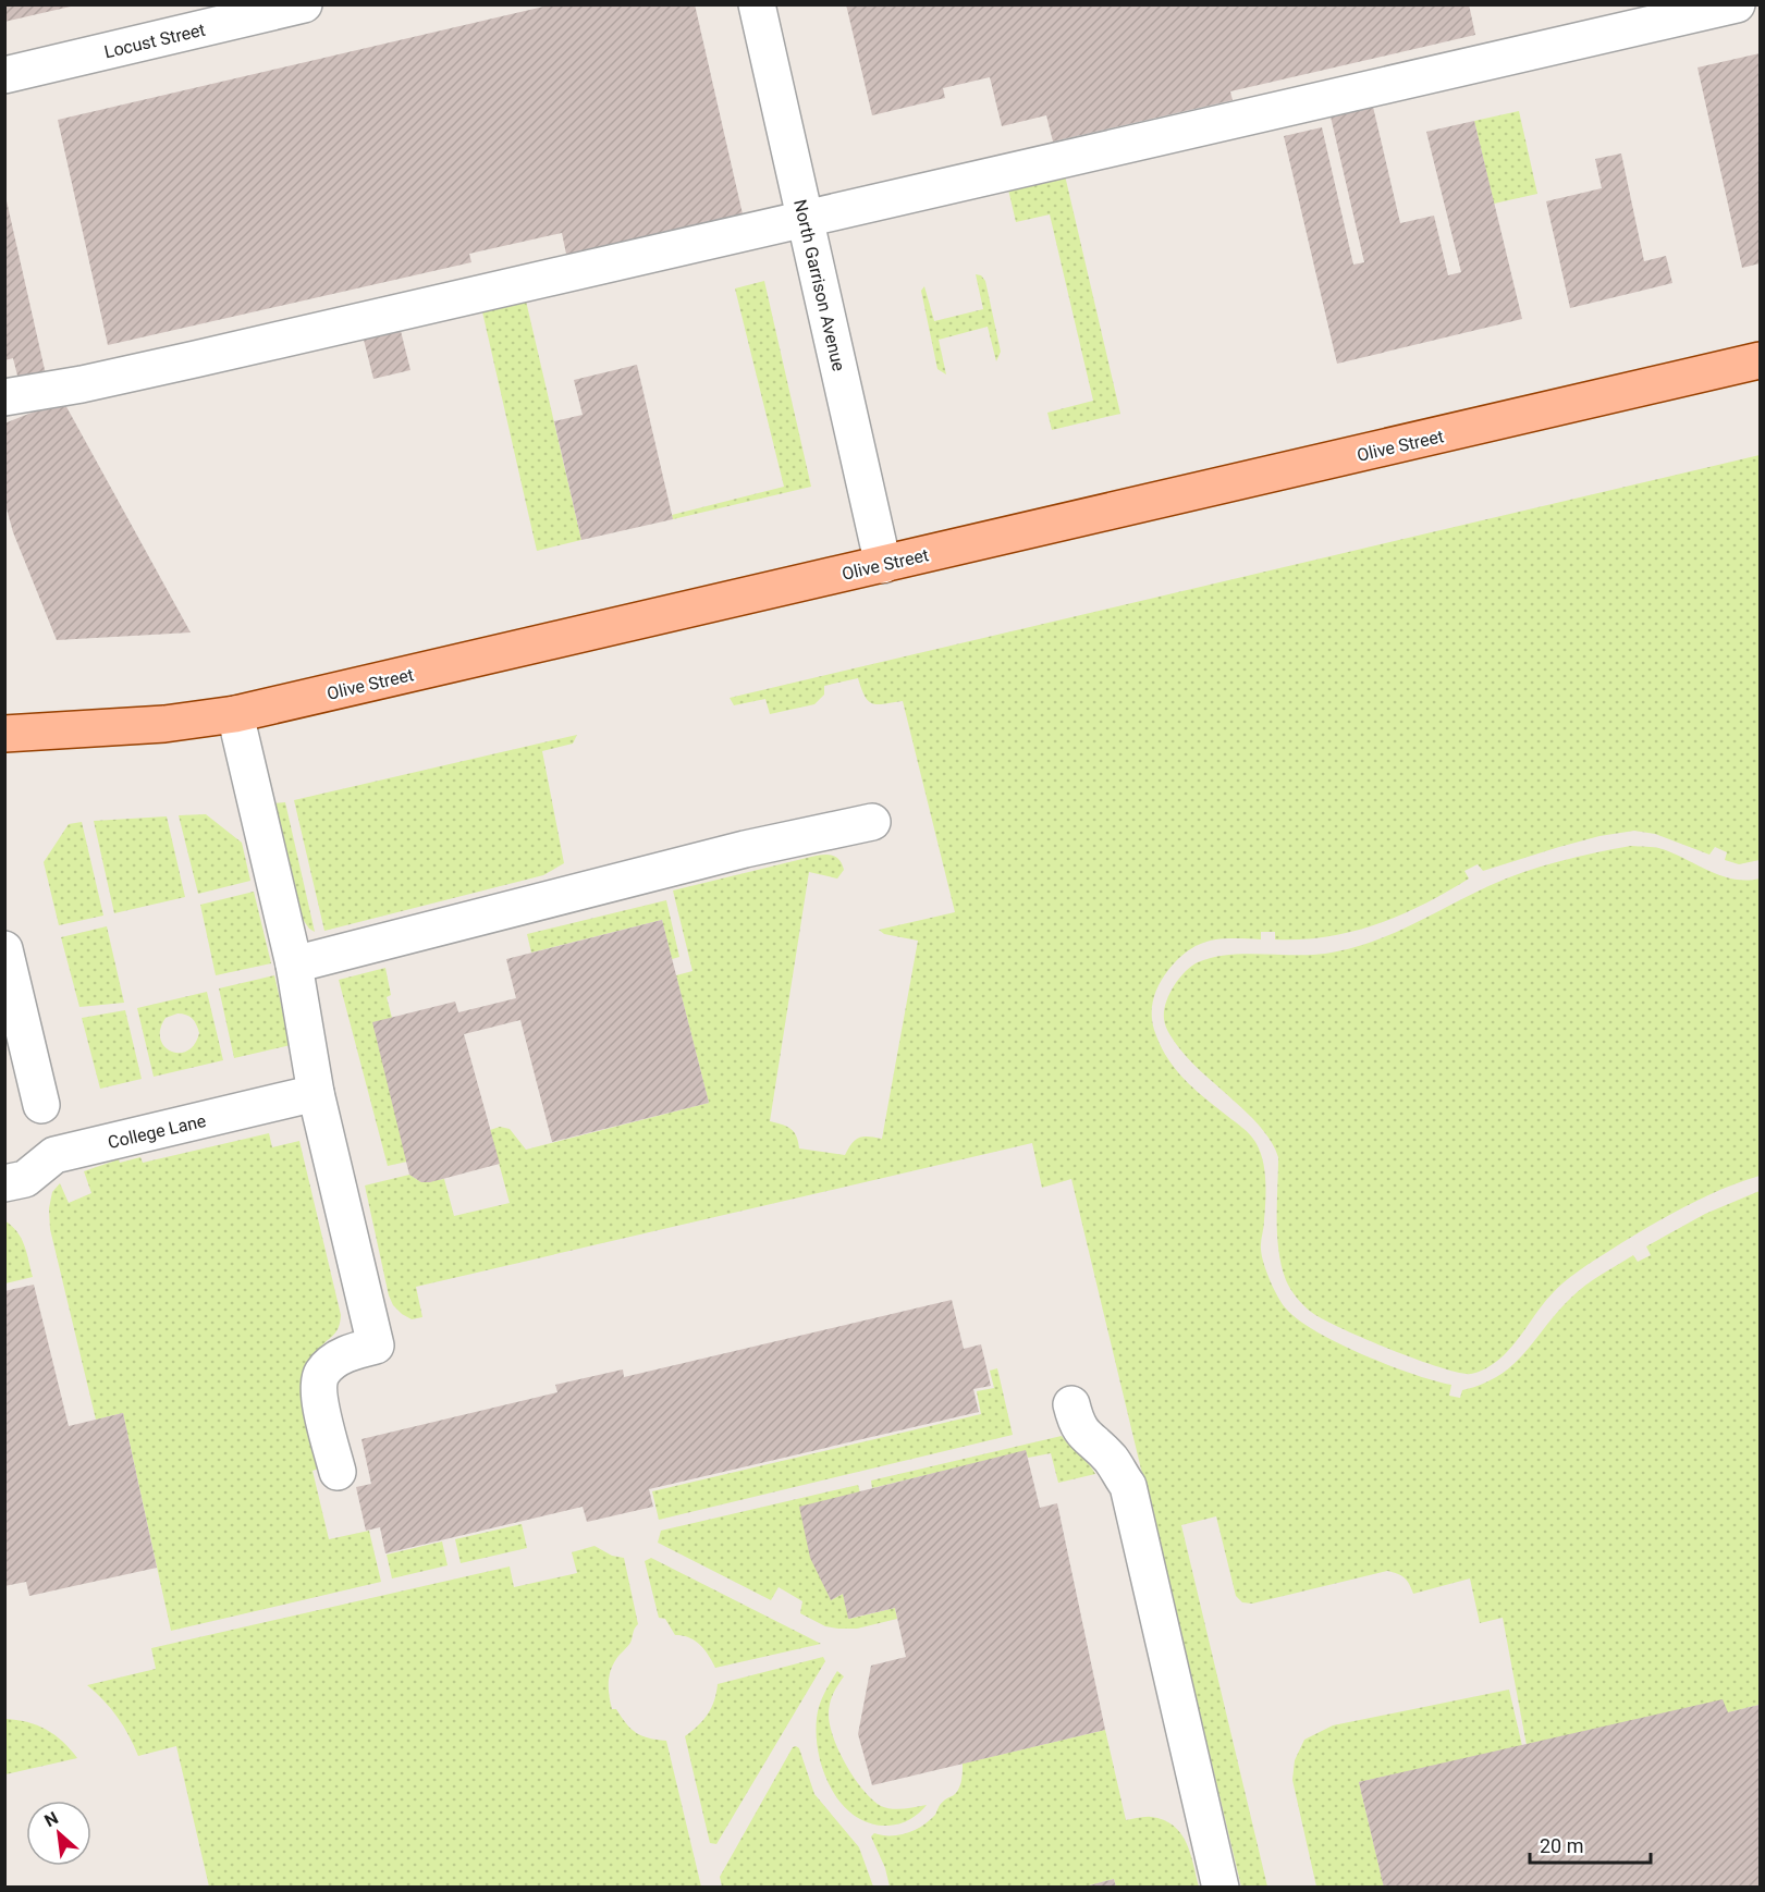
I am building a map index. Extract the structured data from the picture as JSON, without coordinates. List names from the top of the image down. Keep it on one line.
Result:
{"streets":{"main road":["Olive Street"],"street":["Locust Street","North Garrison Avenue","College Lane"]},"crossings":[["North Garrison Avenue","Olive Street"]],"scale_bar":"20 m","north":"top left"}
